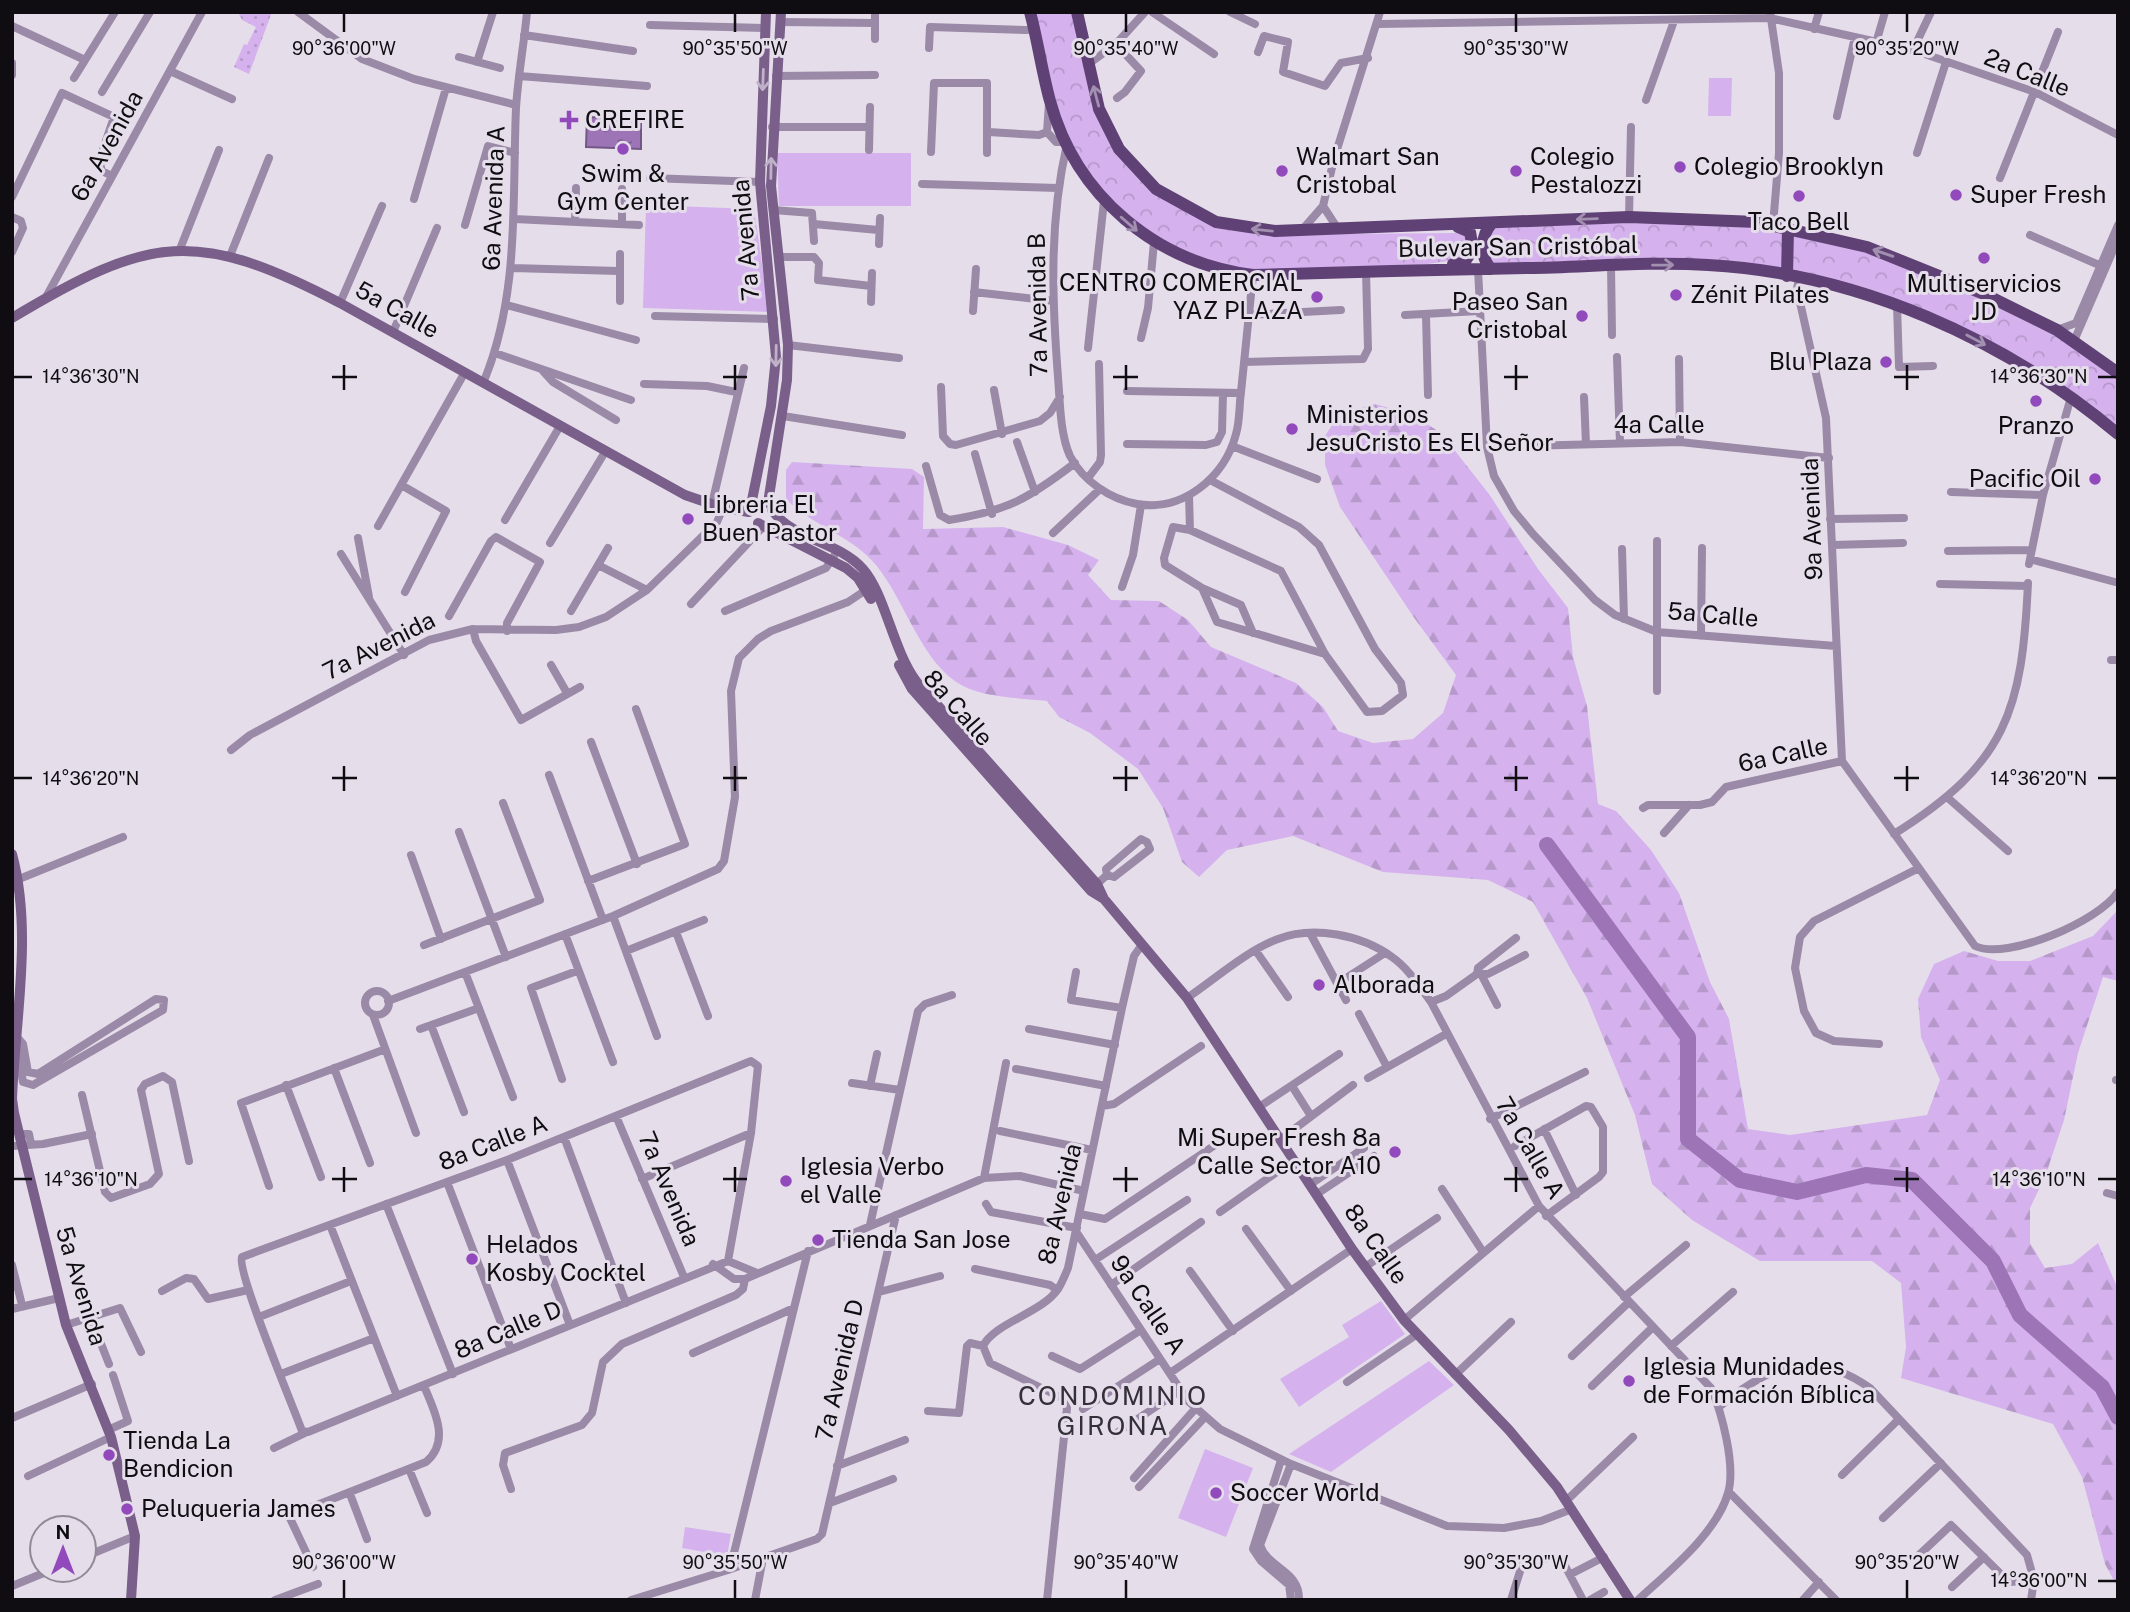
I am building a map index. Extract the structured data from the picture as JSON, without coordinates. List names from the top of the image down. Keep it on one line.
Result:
{"streets":{"main road":["Bulevar San Cristóbal"],"street":["2a Calle","6a Avenida","6a Avenida A","7a Avenida","7a Avenida B","5a Calle","4a Calle","9a Avenida","8a Calle","6a Calle","8a Calle A","7a Calle A","8a Avenida","5a Avenida","9a Calle A","8a Calle D","7a Avenida D"]},"crossings":[["6a Avenida","5a Calle"],["6a Avenida A","5a Calle"],["7a Avenida","5a Calle"],["7a Avenida","8a Calle"],["7a Avenida","8a Calle A"],["7a Avenida","8a Calle D"],["Bulevar San Cristóbal","7a Avenida B"],["Bulevar San Cristóbal","5a Calle"],["Bulevar San Cristóbal","9a Avenida"],["5a Calle","4a Calle"],["5a Calle","9a Avenida"],["5a Calle","8a Calle"],["4a Calle","9a Avenida"],["9a Avenida","6a Calle"],["8a Calle","7a Calle A"],["8a Calle","8a Avenida"],["8a Calle","9a Calle A"],["8a Avenida","9a Calle A"]],"districts":["CONDOMINIO GIRONA"],"places":{"health":["CREFIRE"],"other":["Swim & Gym Center","Colegio Brooklyn","Walmart San Cristobal","Colegio Pestalozzi","Super Fresh","Taco Bell","Multiservicios JD","Zénit Pilates","CENTRO COMERCIAL YAZ PLAZA","Paseo San Cristobal","Blu Plaza","Pranzo","Ministerios JesuCristo Es El Señor","Pacific Oil","Libreria El Buen Pastor","Alborada","Mi Super Fresh 8a Calle Sector A10","Iglesia Verbo el Valle","Tienda San Jose","Helados Kosby Cocktel","Iglesia Munidades de Formación Bíblica","Tienda La Bendicion","Soccer World","Peluqueria James"]},"north":"top","coordinates":["90°36'00\"W","90°35'50\"W","90°35'40\"W","90°35'30\"W","90°35'20\"W","14°36'30\"N","14°36'20\"N","14°36'10\"N","14°36'00\"N"]}
